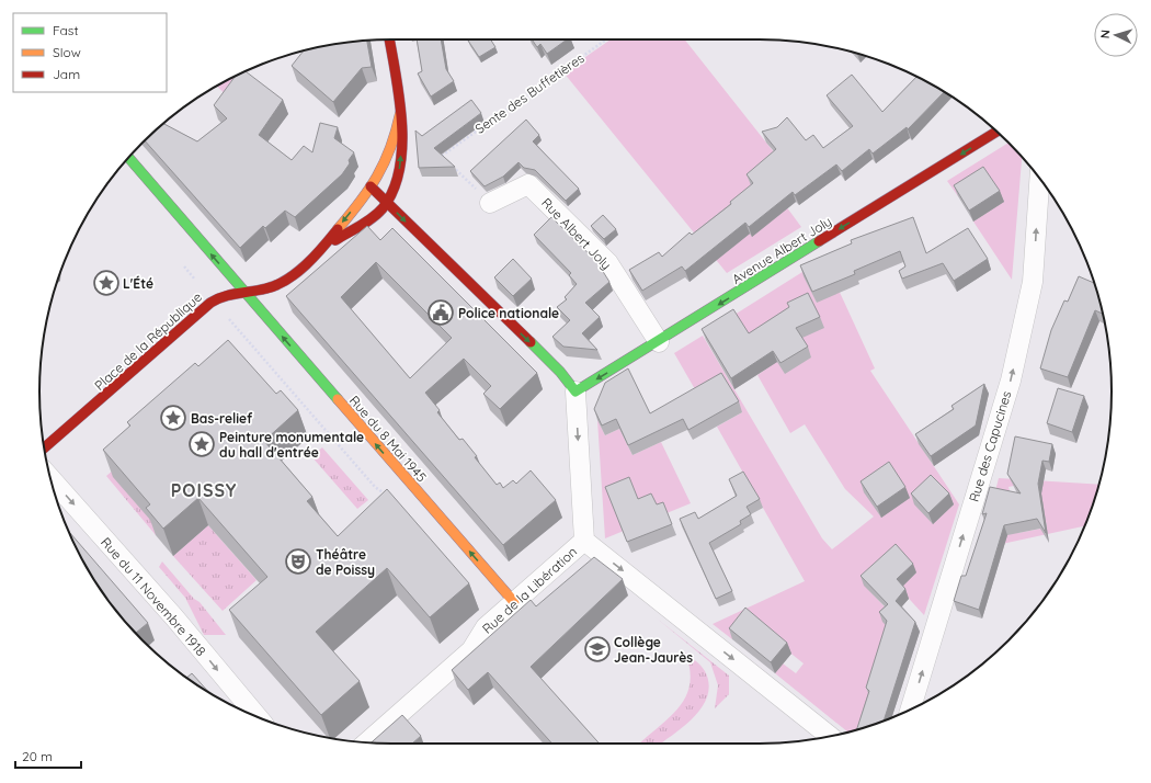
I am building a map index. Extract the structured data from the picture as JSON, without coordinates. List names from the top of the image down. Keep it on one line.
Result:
{"streets":{"street":["Rue Albert Joly","Avenue Albert Joly","Place de la République","Rue du 8 Mai 1945","Rue des Capucines","Rue de la Libération","Rue du 11 Novembre 1918"],"path":["Sente des Buffetières"]},"crossings":[["Rue Albert Joly","Avenue Albert Joly"],["Place de la République","Rue du 8 Mai 1945"],["Rue du 8 Mai 1945","Rue de la Libération"]],"one_way":["Avenue Albert Joly","Rue du 8 Mai 1945","Rue des Capucines","Rue du 11 Novembre 1918"],"districts":["POISSY"],"places":{"place":["L'Été","Bas-relief","Peinture monumentale du hall d'entrée"],"public building":["Police nationale"],"theatre":["Théâtre de Poissy"],"school or university":["Collège Jean-Jaurès"]},"legend":["Fast","Slow","Jam"],"scale_bar":"20 m","north":"left"}
